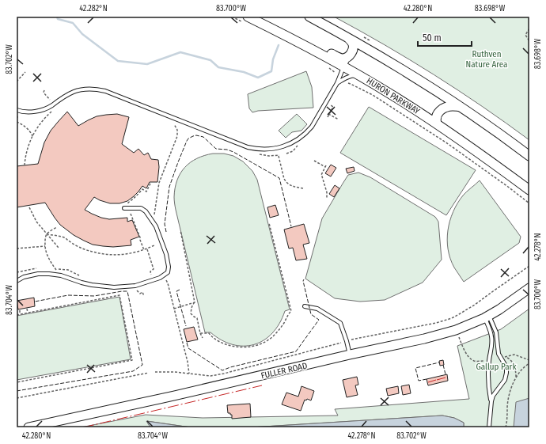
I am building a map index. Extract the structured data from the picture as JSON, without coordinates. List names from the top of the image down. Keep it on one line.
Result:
{"streets":{"main road":["HURON PARKWAY","FULLER ROAD"]},"parks":["Ruthven Nature Area","Gallup Park"],"scale_bar":"50 m","coordinates":["42.282°N","83.700°W","42.280°N","83.698°W","83.702°W","42.278°N","83.704°W"]}
